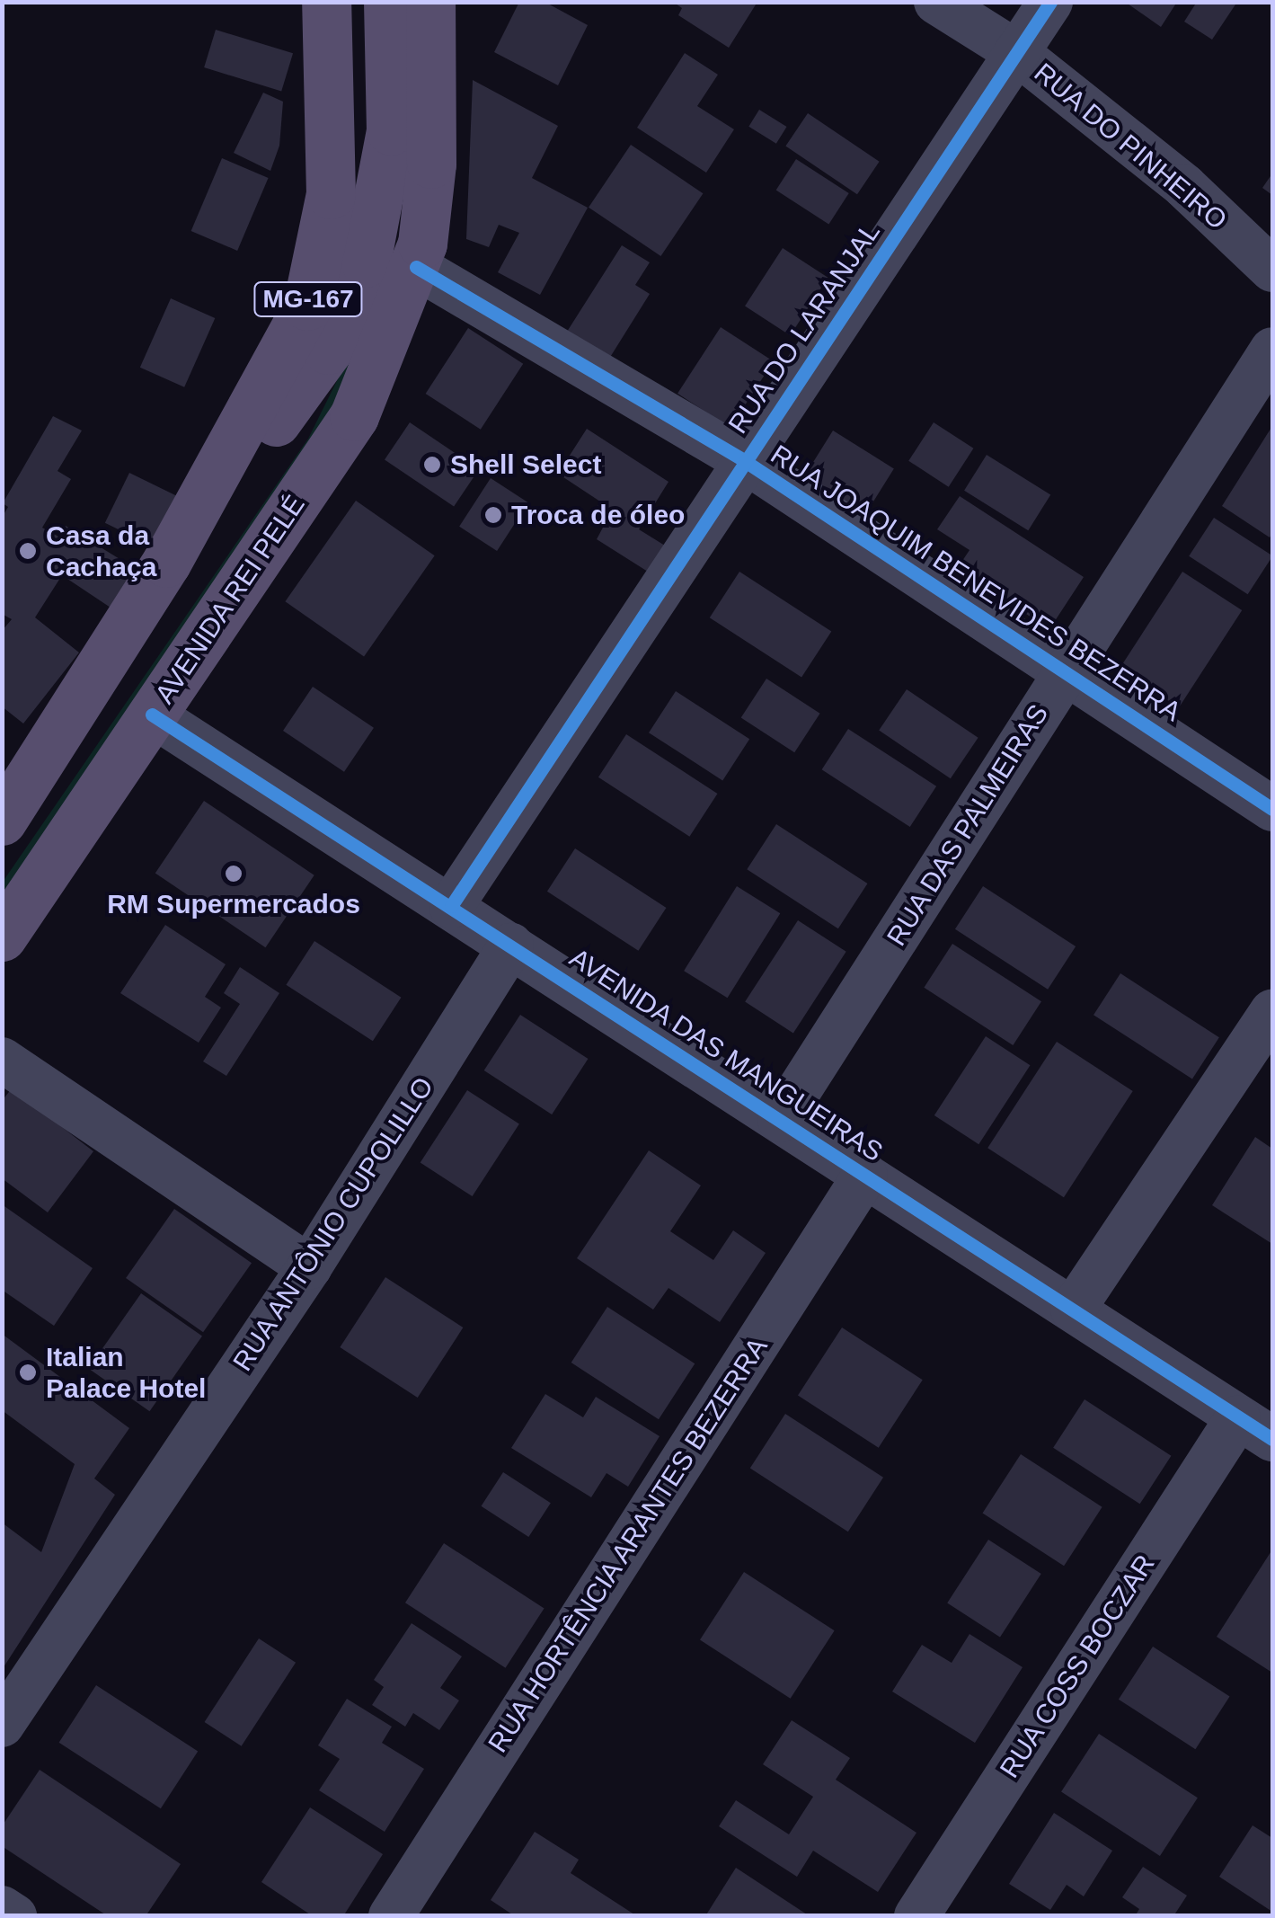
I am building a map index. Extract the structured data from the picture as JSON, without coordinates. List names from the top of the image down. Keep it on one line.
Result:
{"streets":{"main road":["MG-167","AVENIDA REI PELÉ"],"street":["RUA DO PINHEIRO","RUA DO LARANJAL","RUA JOAQUIM BENEVIDES BEZERRA","RUA DAS PALMEIRAS","AVENIDA DAS MANGUEIRAS","RUA ANTÔNIO CUPOLILLO","RUA HORTÊNCIA ARANTES BEZERRA","RUA COSS BOCZAR"]},"crossings":[["RUA DO PINHEIRO","RUA DO LARANJAL"],["RUA DO LARANJAL","RUA JOAQUIM BENEVIDES BEZERRA"],["RUA DO LARANJAL","AVENIDA DAS MANGUEIRAS"],["RUA JOAQUIM BENEVIDES BEZERRA","AVENIDA REI PELÉ"],["RUA JOAQUIM BENEVIDES BEZERRA","RUA DAS PALMEIRAS"],["AVENIDA REI PELÉ","AVENIDA DAS MANGUEIRAS"],["RUA DAS PALMEIRAS","AVENIDA DAS MANGUEIRAS"],["AVENIDA DAS MANGUEIRAS","RUA ANTÔNIO CUPOLILLO"],["AVENIDA DAS MANGUEIRAS","RUA HORTÊNCIA ARANTES BEZERRA"],["AVENIDA DAS MANGUEIRAS","RUA COSS BOCZAR"]],"places":["Shell Select","Troca de óleo","Casa da Cachaça","RM Supermercados","Italian Palace Hotel"]}
